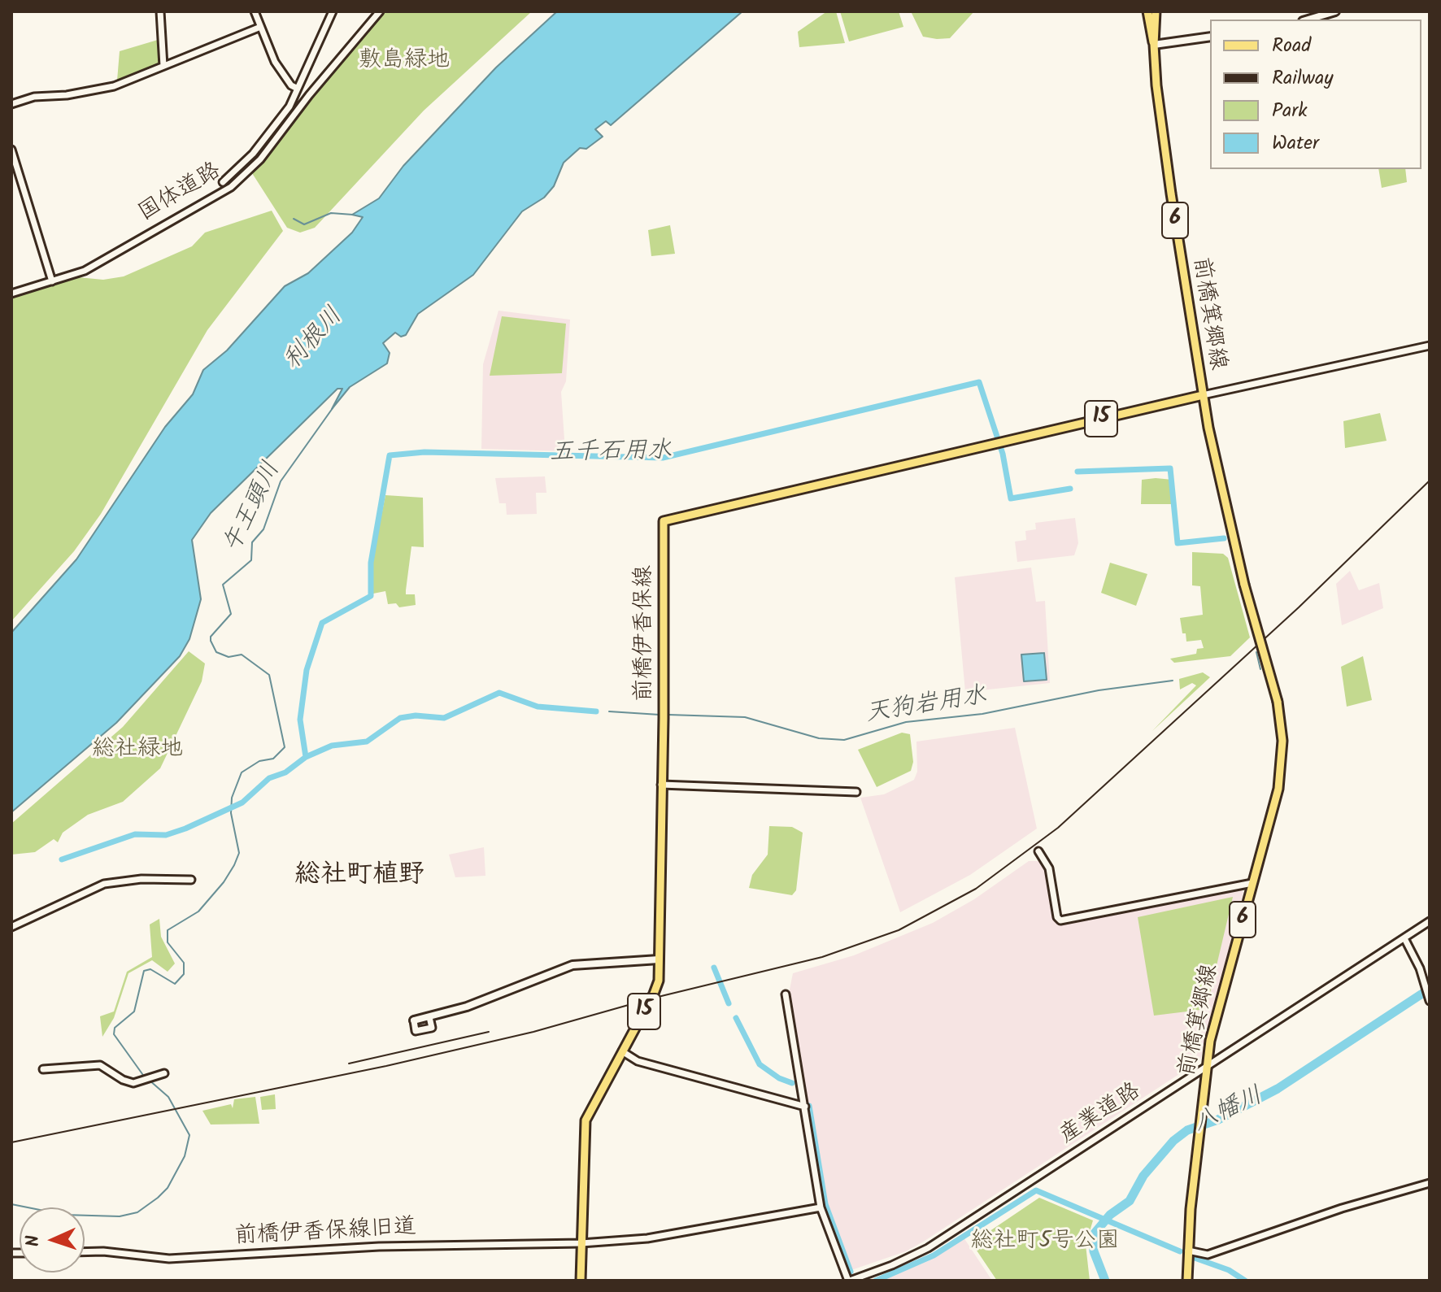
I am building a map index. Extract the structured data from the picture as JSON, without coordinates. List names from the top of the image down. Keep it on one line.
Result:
{"streets":{"main road":["6","前橋箕郷線","15","前橋伊香保線"],"street":["国体道路","産業道路","前橋伊香保線旧道"]},"crossings":[["6","前橋箕郷線"],["前橋箕郷線","前橋伊香保線"],["前橋箕郷線","産業道路"],["前橋伊香保線","前橋伊香保線旧道"]],"districts":["総社町植野"],"water":["利根川","五千石用水","午王頭川","天狗岩用水","八幡川"],"parks":["敷島緑地","総社緑地","総社町5号公園"],"legend":["Road","Railway","Park","Water"],"north":"left"}
